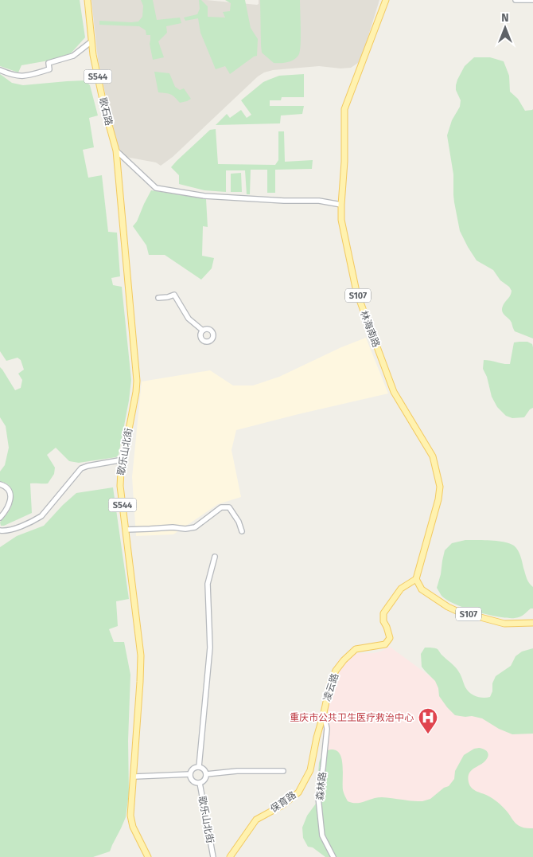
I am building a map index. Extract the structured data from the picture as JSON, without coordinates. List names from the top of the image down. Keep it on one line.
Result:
{"streets":{"main road":["S544","歌石路","S107","林海南路","歌乐山北街","凌云路","保育路"],"street":["森林路"]},"crossings":[["歌石路","歌乐山北街"],["S107","林海南路"],["S107","凌云路"],["林海南路","凌云路"],["凌云路","森林路"],["凌云路","保育路"],["森林路","保育路"]],"places":{"hospital":["重庆市公共卫生医疗救治中心"]},"north":"top"}
